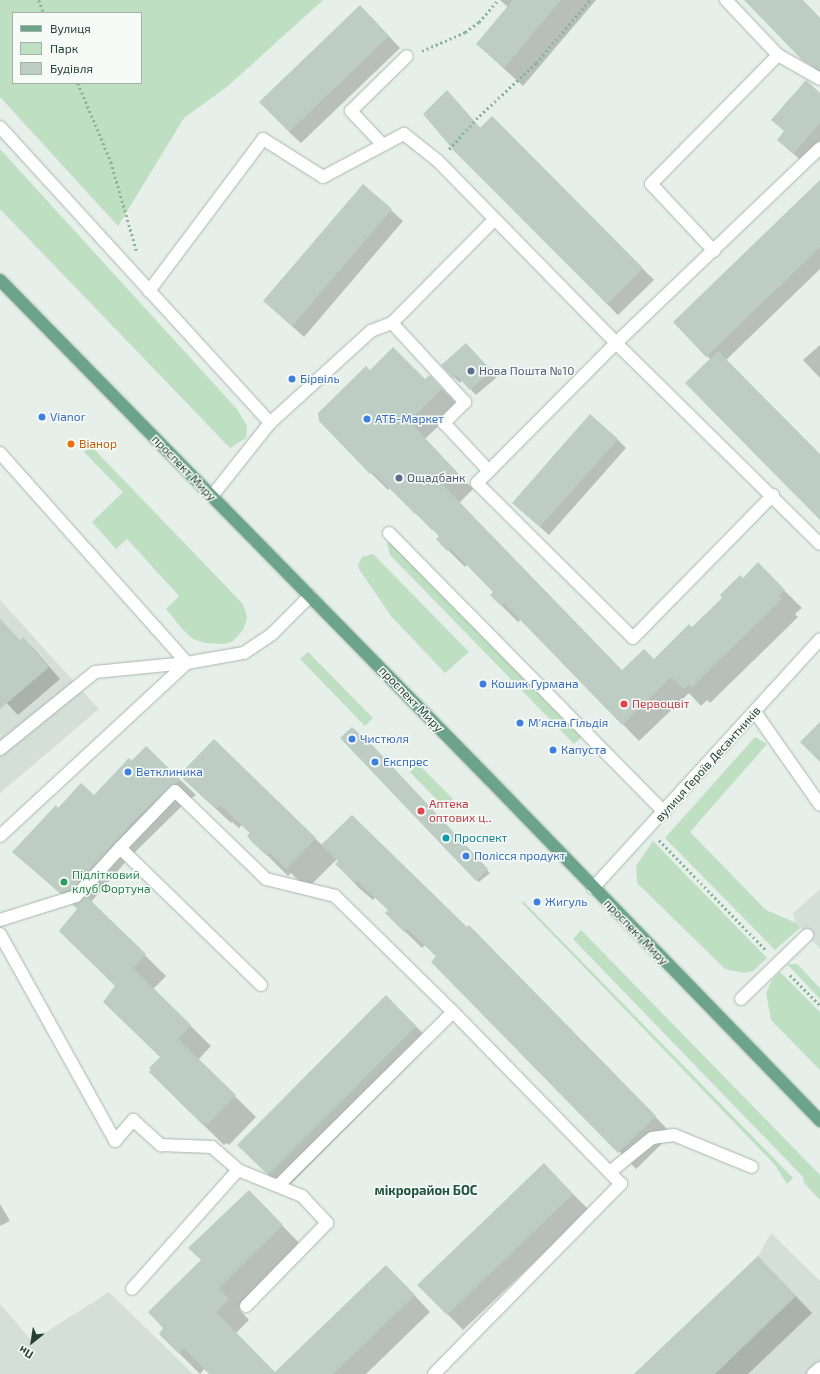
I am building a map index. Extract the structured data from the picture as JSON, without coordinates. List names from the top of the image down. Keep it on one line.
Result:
{"streets":{"main road":["проспект Миру"],"street":["вулиця Героїв Десантників"]},"crossings":[["проспект Миру","вулиця Героїв Десантників"]],"districts":["мікрорайон БОС"],"places":["Нова Пошта №10","Бірвіль","Vianor","АТБ-Маркет","Віанор","Ощадбанк","Кошик Гурмана","Первоцвіт","М'ясна Гільдія","Чистюля","Капуста","Експрес","Ветклиника","Аптека оптових ц‥","Проспект","Полісся продукт","Підлітковий клуб Фортуна","Жигуль"],"legend":["Вулиця","Парк","Будівля"],"north":"bottom left"}
